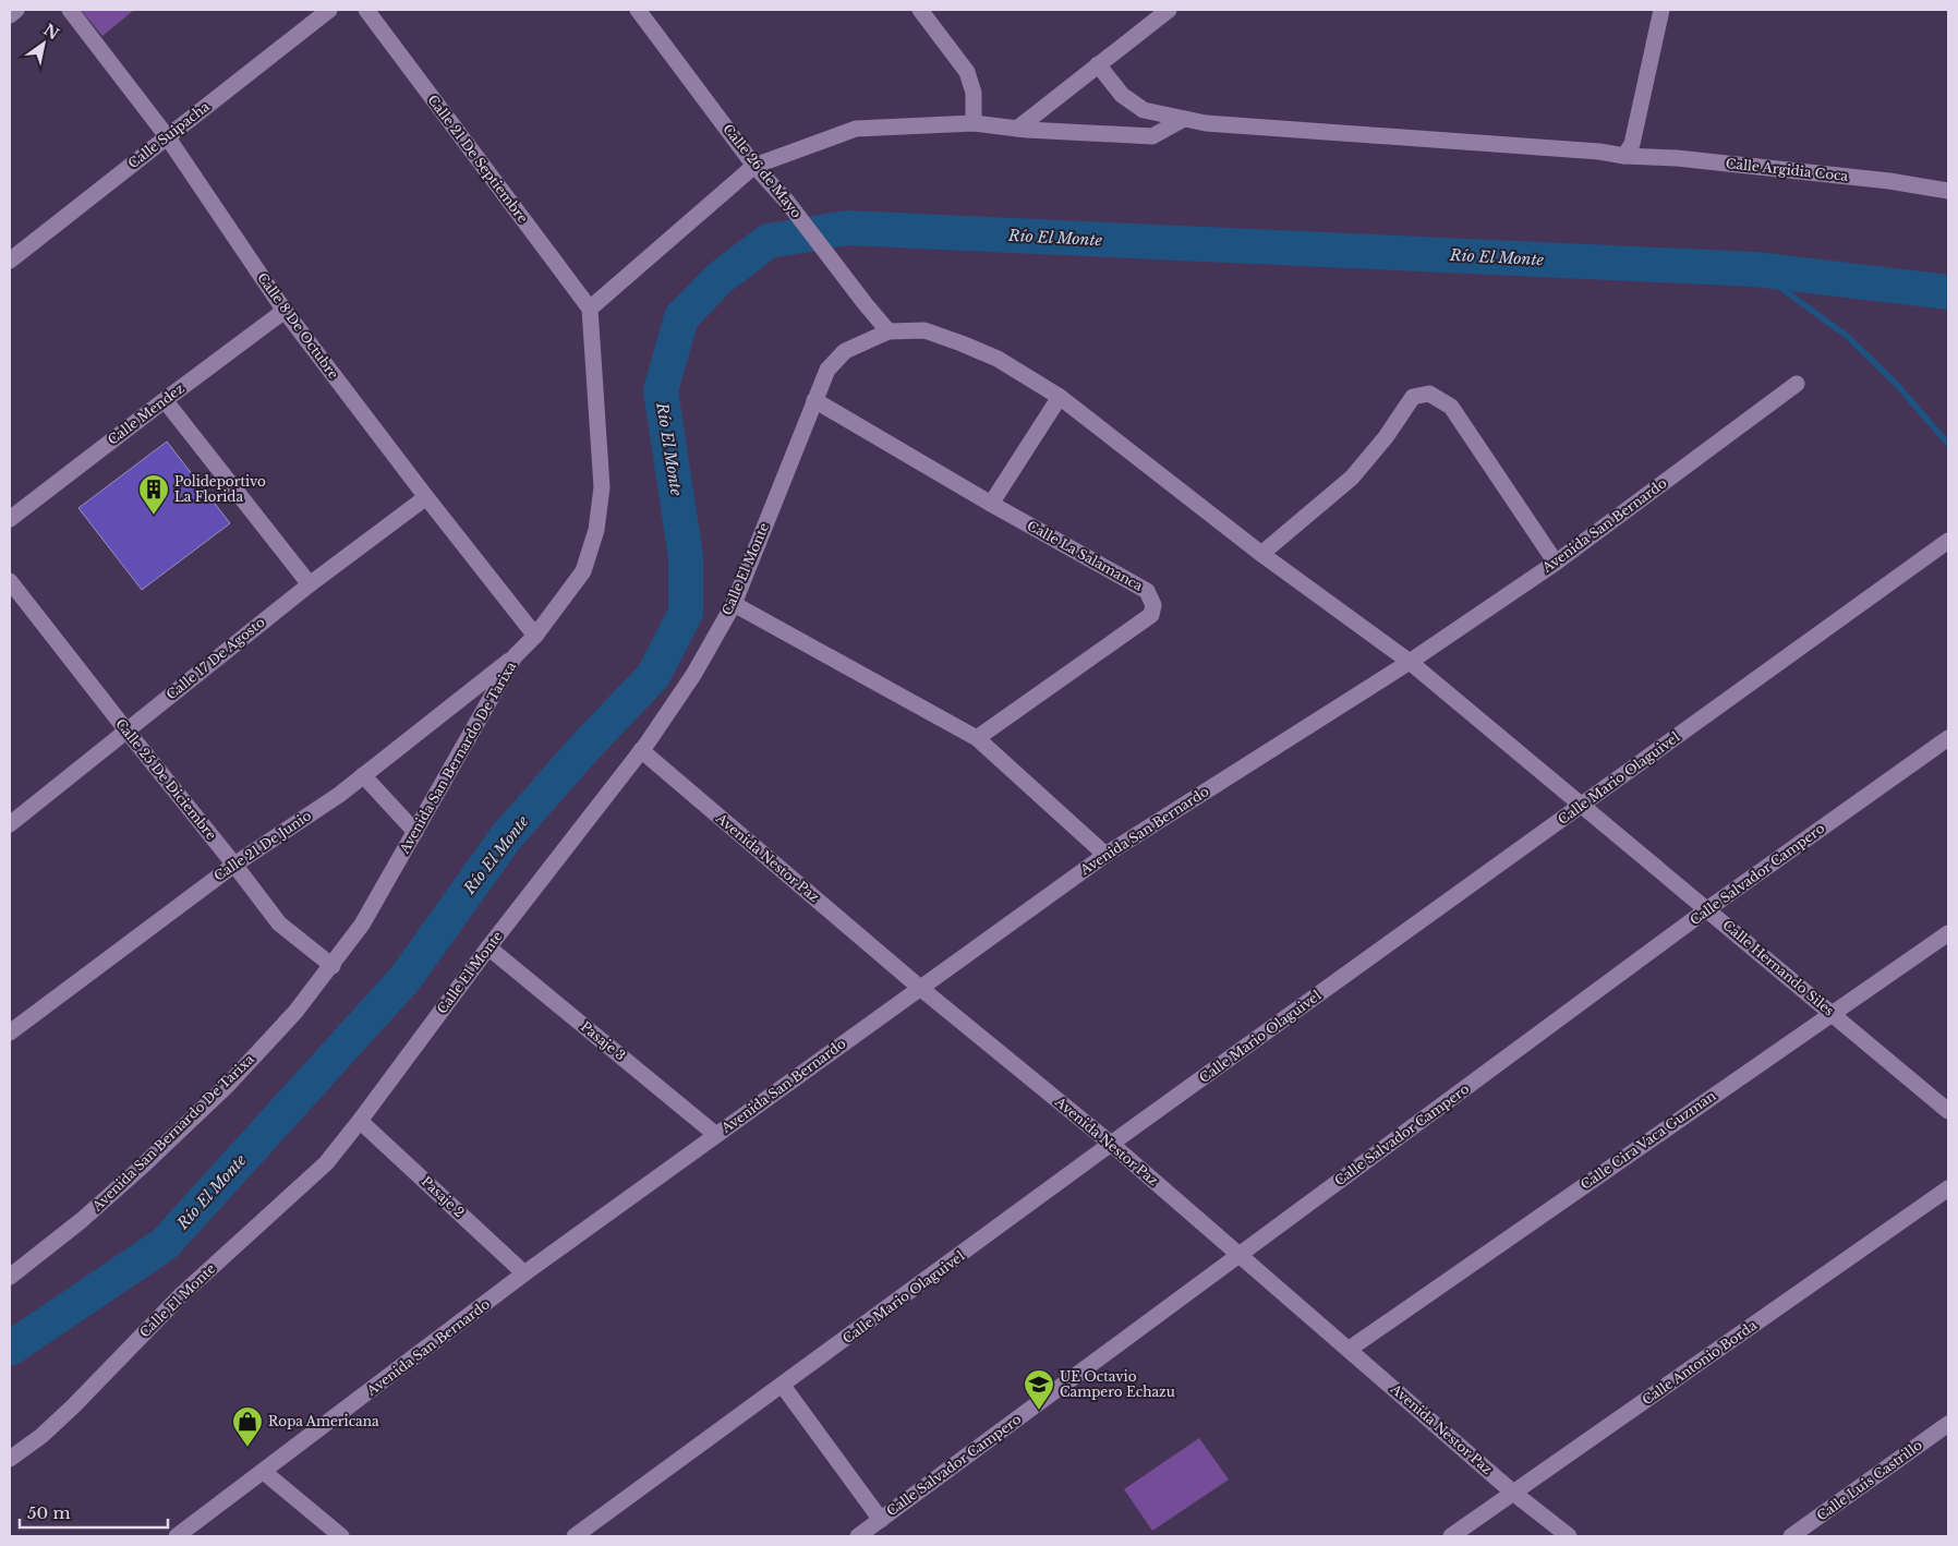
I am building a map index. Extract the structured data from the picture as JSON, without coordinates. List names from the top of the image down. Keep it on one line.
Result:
{"streets":{"street":["Calle Suipacha","Calle 21 De Septiembre","Calle Argidia Coca","Calle 26 de Mayo","Calle 8 De Octubre","Calle Mendez","Avenida San Bernardo","Calle La Salamanca","Calle El Monte","Calle 17 De Agosto","Avenida San Bernardo De Tarixa","Calle Mario Olaguivel","Calle 25 De Diciembre","Calle 21 De Junio","Avenida Nestor Paz","Calle Salvador Campero","Calle Hernando Siles","Pasaje 3","Calle Cira Vaca Guzman","Pasaje 2","Calle Antonio Borda","Calle Luis Castrillo"]},"crossings":[["Calle Suipacha","Calle 8 De Octubre"],["Calle 21 De Septiembre","Avenida San Bernardo De Tarixa"],["Calle 8 De Octubre","Calle Mendez"],["Calle 8 De Octubre","Calle 17 De Agosto"],["Calle 8 De Octubre","Avenida San Bernardo De Tarixa"],["Avenida San Bernardo","Avenida Nestor Paz"],["Avenida San Bernardo","Pasaje 3"],["Avenida San Bernardo","Pasaje 2"],["Calle La Salamanca","Calle El Monte"],["Calle El Monte","Avenida Nestor Paz"],["Calle El Monte","Pasaje 3"],["Calle El Monte","Pasaje 2"],["Calle 17 De Agosto","Calle 25 De Diciembre"],["Avenida San Bernardo De Tarixa","Calle 25 De Diciembre"],["Avenida San Bernardo De Tarixa","Calle 21 De Junio"],["Calle Mario Olaguivel","Avenida Nestor Paz"],["Calle Mario Olaguivel","Calle Hernando Siles"],["Calle 25 De Diciembre","Calle 21 De Junio"],["Avenida Nestor Paz","Calle Salvador Campero"],["Avenida Nestor Paz","Calle Cira Vaca Guzman"],["Avenida Nestor Paz","Calle Antonio Borda"],["Calle Salvador Campero","Calle Hernando Siles"],["Calle Hernando Siles","Calle Cira Vaca Guzman"]],"water":["Río El Monte"],"places":{"building":["Polideportivo La Florida"],"school or university":["UE Octavio Campero Echazu"],"shop":["Ropa Americana"]},"scale_bar":"50 m","north":"top right"}
